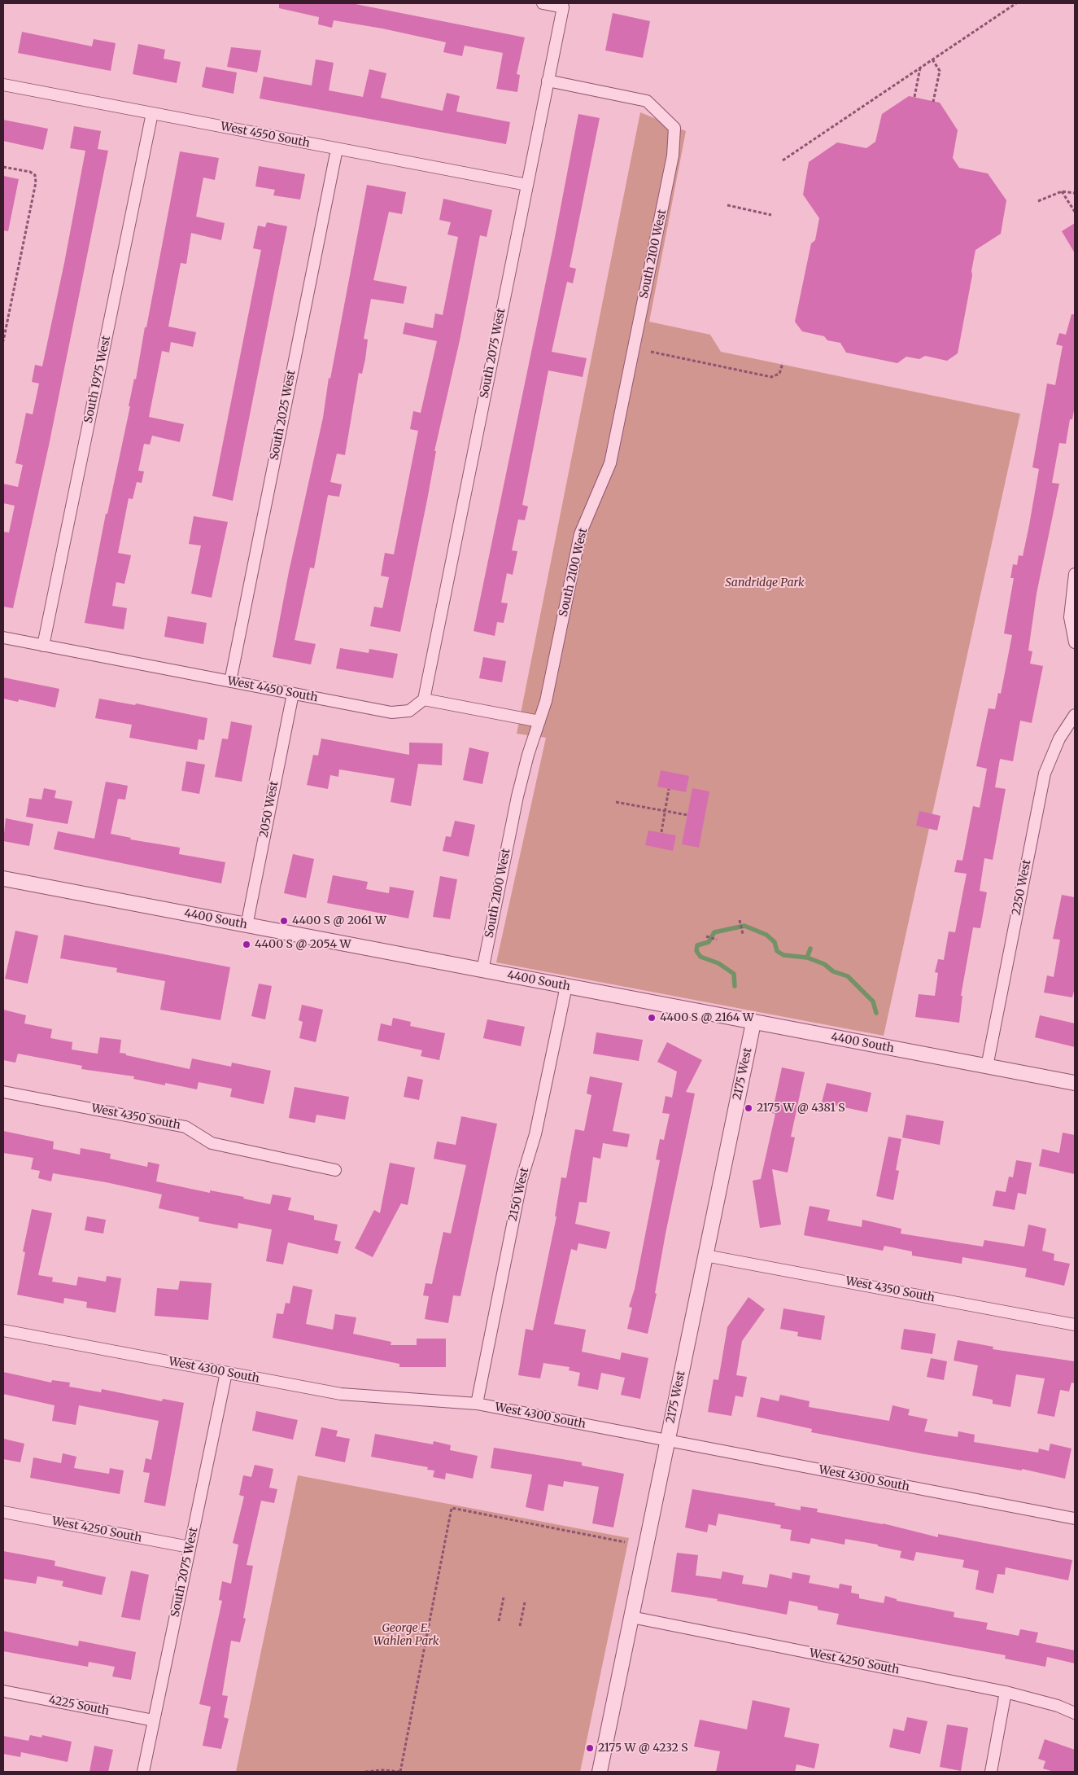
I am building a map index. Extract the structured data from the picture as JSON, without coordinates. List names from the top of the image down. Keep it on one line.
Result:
{"streets":{"street":["West 4550 South","South 2100 West","South 2075 West","South 1975 West","South 2025 West","West 4450 South","2050 West","2250 West","4400 South","2175 West","West 4350 South","2150 West","West 4300 South","West 4250 South","4225 South"]},"crossings":[["West 4550 South","South 2075 West"],["West 4550 South","South 1975 West"],["West 4550 South","South 2025 West"],["South 2100 West","South 2075 West"],["South 2100 West","4400 South"],["South 2075 West","West 4450 South"],["South 2075 West","West 4300 South"],["South 2075 West","West 4250 South"],["South 2075 West","4225 South"],["South 1975 West","West 4450 South"],["South 2025 West","West 4450 South"],["West 4450 South","2050 West"],["2050 West","4400 South"],["2250 West","4400 South"],["4400 South","2175 West"],["4400 South","2150 West"],["2175 West","West 4350 South"],["2175 West","West 4300 South"],["2175 West","West 4250 South"],["2150 West","West 4300 South"]],"parks":["Sandridge Park","George E. Wahlen Park"],"places":["4400 S @ 2061 W","4400 S @ 2054 W","4400 S @ 2164 W","2175 W @ 4381 S","2175 W @ 4232 S"]}
